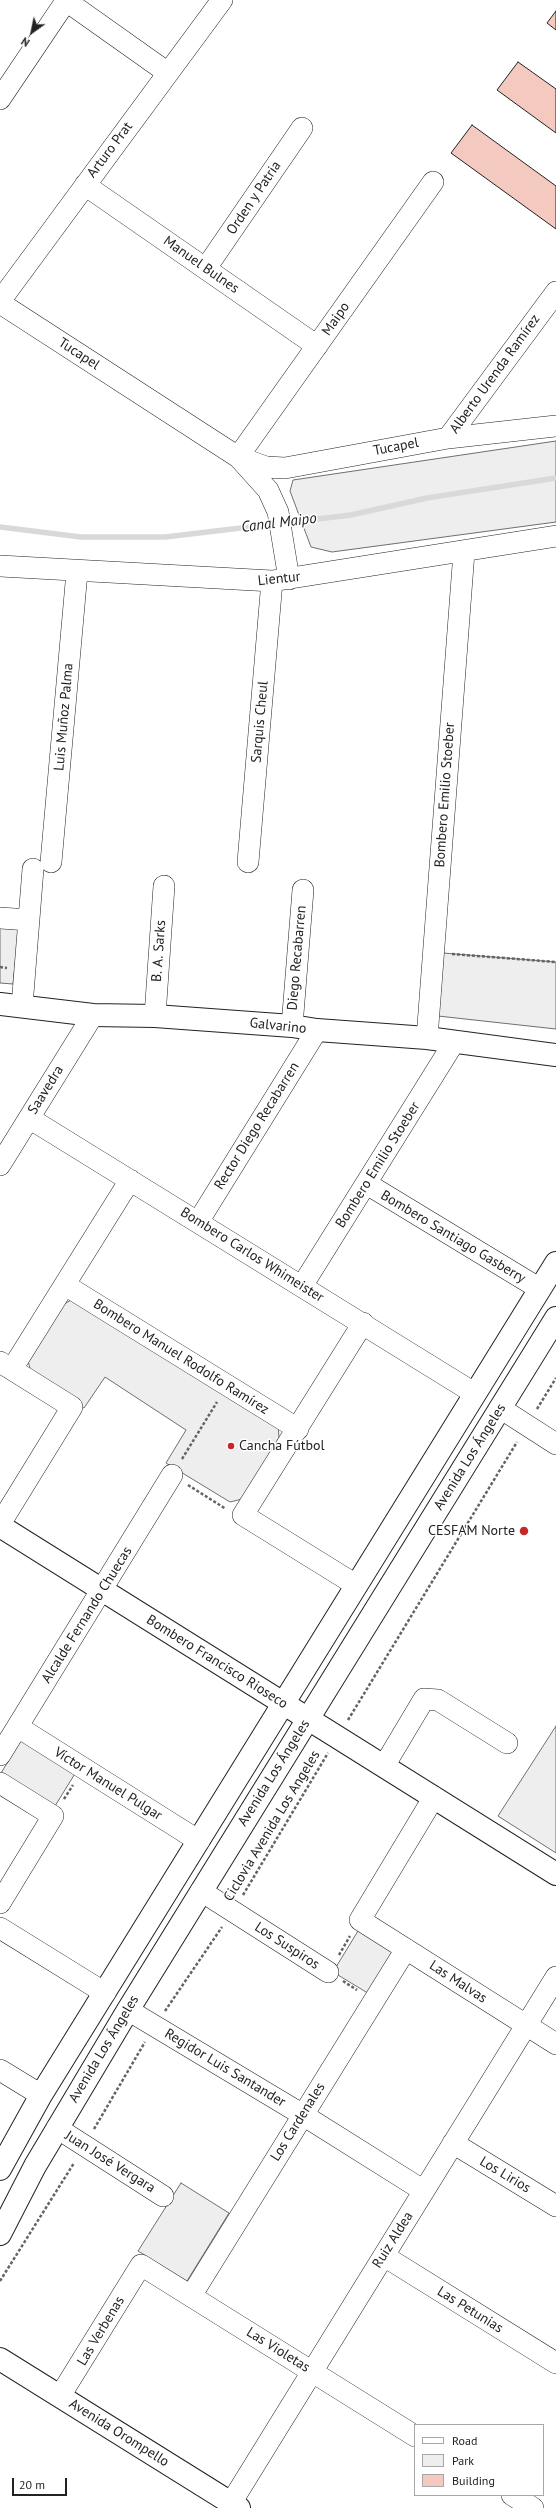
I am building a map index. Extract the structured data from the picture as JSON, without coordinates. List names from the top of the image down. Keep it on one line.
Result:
{"streets":{"main road":["Galvarino","Avenida Los Ángeles","Bombero Francisco Rioseco","Avenida Orompello"],"street":["Arturo Prat","Orden y Patria","Manuel Bulnes","Maipo","Tucapel","Alberto Urenda Ramírez","Lientur","Luis Muñoz Palma","Sarquis Cheul","Bombero Emilio Stoeber","B. A. Sarks","Diego Recabarren","Saavedra","Rector Diego Recabarren","Bombero Santiago Gasberry","Bombero Carlos Whimeister","Bombero Manuel Rodolfo Ramírez","Alcalde Fernando Chuecas","Víctor Manuel Pulgar","Los Suspiros","Las Malvas","Regidor Luis Santander","Los Cardenales","Juan José Vergara","Los Lirios","Ruiz Aldea","Las Petunias","Las Verbenas","Las Violetas"],"path":["Ciclovia Avenida Los Angeles"]},"crossings":[["Arturo Prat","Manuel Bulnes"],["Arturo Prat","Tucapel"],["Orden y Patria","Manuel Bulnes"],["Manuel Bulnes","Maipo"],["Maipo","Tucapel"],["Tucapel","Alberto Urenda Ramírez"],["Tucapel","Lientur"],["Tucapel","Sarquis Cheul"],["Lientur","Luis Muñoz Palma"],["Lientur","Sarquis Cheul"],["Lientur","Bombero Emilio Stoeber"],["Luis Muñoz Palma","Galvarino"],["Bombero Emilio Stoeber","Galvarino"],["Bombero Emilio Stoeber","Bombero Santiago Gasberry"],["Bombero Emilio Stoeber","Bombero Carlos Whimeister"],["B. A. Sarks","Galvarino"],["Diego Recabarren","Galvarino"],["Galvarino","Saavedra"],["Galvarino","Rector Diego Recabarren"],["Saavedra","Bombero Carlos Whimeister"],["Rector Diego Recabarren","Bombero Carlos Whimeister"],["Bombero Santiago Gasberry","Avenida Los Ángeles"],["Bombero Carlos Whimeister","Avenida Los Ángeles"],["Avenida Los Ángeles","Bombero Francisco Rioseco"],["Avenida Los Ángeles","Víctor Manuel Pulgar"],["Avenida Los Ángeles","Los Suspiros"],["Avenida Los Ángeles","Regidor Luis Santander"],["Avenida Los Ángeles","Juan José Vergara"],["Alcalde Fernando Chuecas","Bombero Francisco Rioseco"],["Alcalde Fernando Chuecas","Víctor Manuel Pulgar"],["Bombero Francisco Rioseco","Ciclovia Avenida Los Angeles"],["Ciclovia Avenida Los Angeles","Los Suspiros"],["Ciclovia Avenida Los Angeles","Regidor Luis Santander"],["Ciclovia Avenida Los Angeles","Juan José Vergara"],["Los Suspiros","Los Cardenales"],["Las Malvas","Los Cardenales"],["Las Malvas","Ruiz Aldea"],["Regidor Luis Santander","Los Cardenales"],["Regidor Luis Santander","Ruiz Aldea"],["Los Cardenales","Las Violetas"],["Los Lirios","Ruiz Aldea"],["Ruiz Aldea","Las Petunias"],["Ruiz Aldea","Las Violetas"],["Ruiz Aldea","Avenida Orompello"],["Las Verbenas","Las Violetas"],["Las Verbenas","Avenida Orompello"]],"water":["Canal Maipo"],"places":["Cancha Fútbol","CESFAM Norte"],"legend":["Road","Park","Building"],"scale_bar":"20 m","north":"bottom left"}
